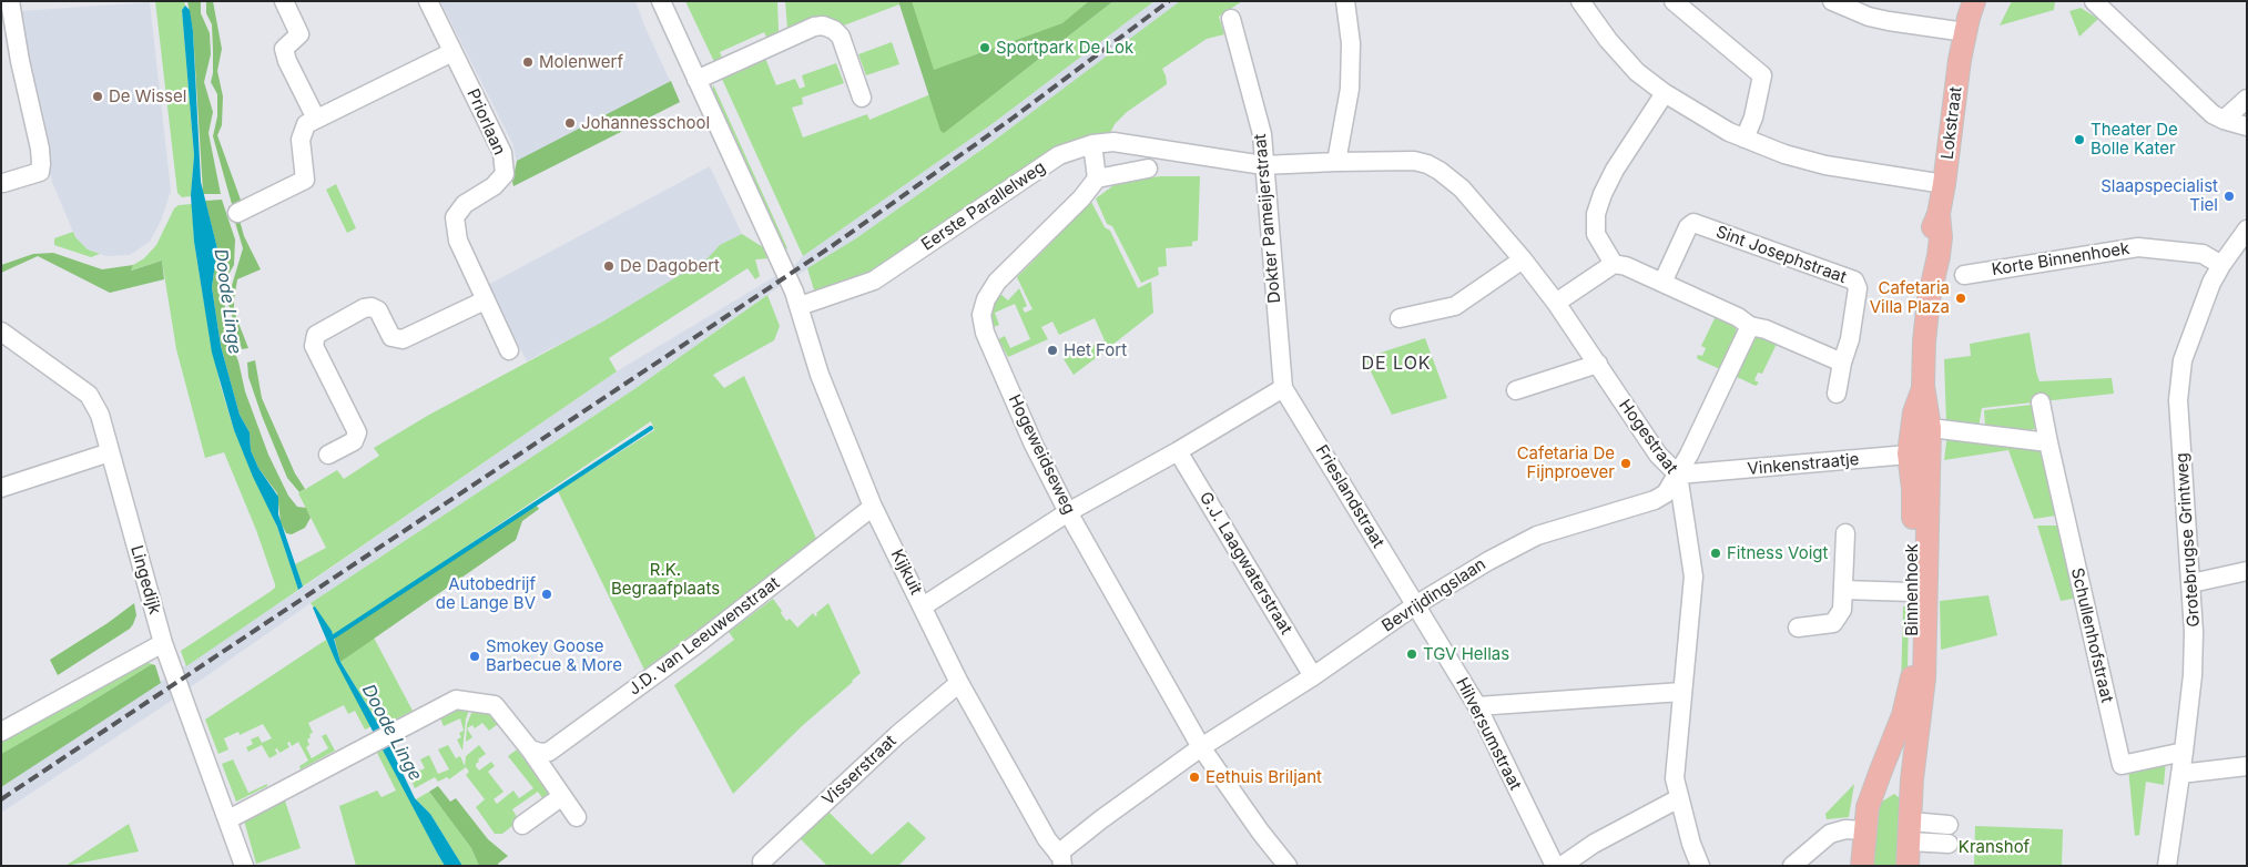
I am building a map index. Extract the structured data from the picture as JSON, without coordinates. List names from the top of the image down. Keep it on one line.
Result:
{"streets":{"main road":["Lokstraat","Binnenhoek"],"street":["Priorlaan","Eerste Parallelweg","Dokter Pameijerstraat","Sint Josephstraat","Korte Binnenhoek","Hogestraat","Hogeweidseweg","Vinkenstraatje","Frieslandstraat","Grotebrugse Grintweg","G.J. Laagwaterstraat","Kijkuit","Lingedijk","Bevrijdingslaan","Schullenhofstraat","J.D. van Leeuwenstraat","Hilversumstraat","Visserstraat"]},"crossings":[["Lokstraat","Binnenhoek"],["Eerste Parallelweg","Dokter Pameijerstraat"],["Eerste Parallelweg","Kijkuit"],["Dokter Pameijerstraat","Frieslandstraat"],["Korte Binnenhoek","Grotebrugse Grintweg"],["Hogestraat","Vinkenstraatje"],["Hogestraat","Bevrijdingslaan"],["Hogeweidseweg","Bevrijdingslaan"],["Vinkenstraatje","Binnenhoek"],["Vinkenstraatje","Bevrijdingslaan"],["Frieslandstraat","Bevrijdingslaan"],["Frieslandstraat","Hilversumstraat"],["Grotebrugse Grintweg","Schullenhofstraat"],["G.J. Laagwaterstraat","Bevrijdingslaan"],["Kijkuit","Bevrijdingslaan"],["Kijkuit","J.D. van Leeuwenstraat"],["Kijkuit","Visserstraat"],["Bevrijdingslaan","Hilversumstraat"]],"districts":["DE LOK"],"water":["Doode Linge"],"parks":["R.K. Begraafplaats","Kranshof"],"places":["Sportpark De Lok","Molenwerf","De Wissel","Johannesschool","Theater De Bolle Kater","Slaapspecialist Tiel","De Dagobert","Cafetaria Villa Plaza","Het Fort","Cafetaria De Fijnproever","Fitness Voigt","Autobedrijf de Lange BV","TGV Hellas","Smokey Goose Barbecue & More","Eethuis Briljant"]}
